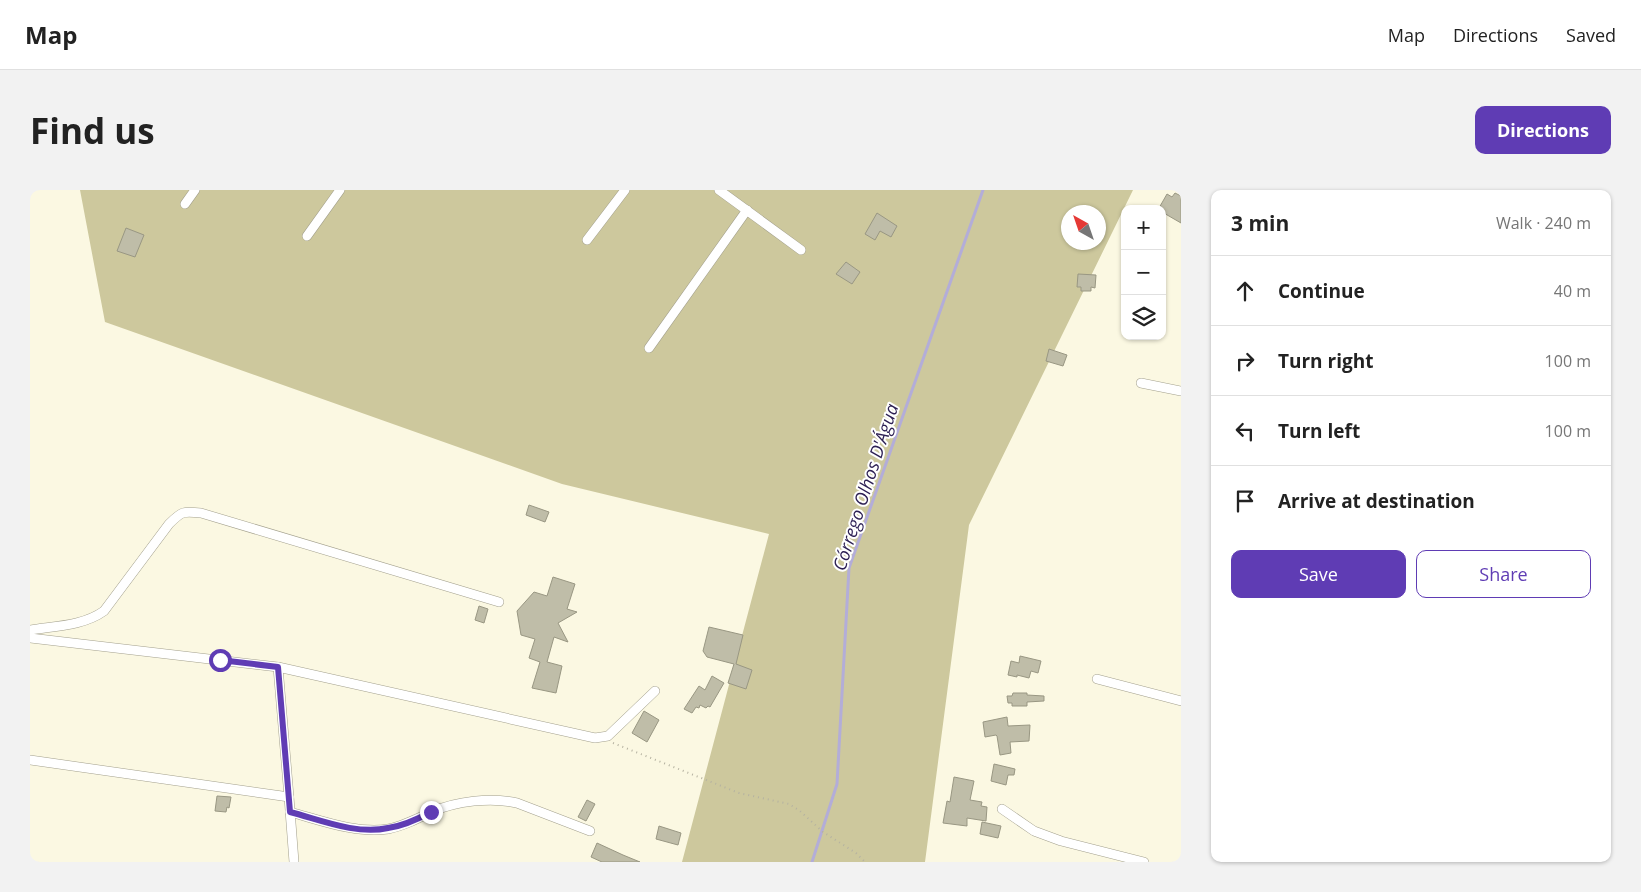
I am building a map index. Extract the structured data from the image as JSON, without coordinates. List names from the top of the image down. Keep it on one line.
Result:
{"water":["Córrego Olhos D'Água"],"north":"top left","page":{"header":"Map","nav":["Map","Directions","Saved"],"buttons":["Directions",["Save","Share"]],"title":"Find us","heading":["3 min","Walk · 240 m"],"map_buttons":["+","−"],"list":[["Continue","40 m"],["Turn right","100 m"],["Turn left","100 m"],"Arrive at destination"]}}
